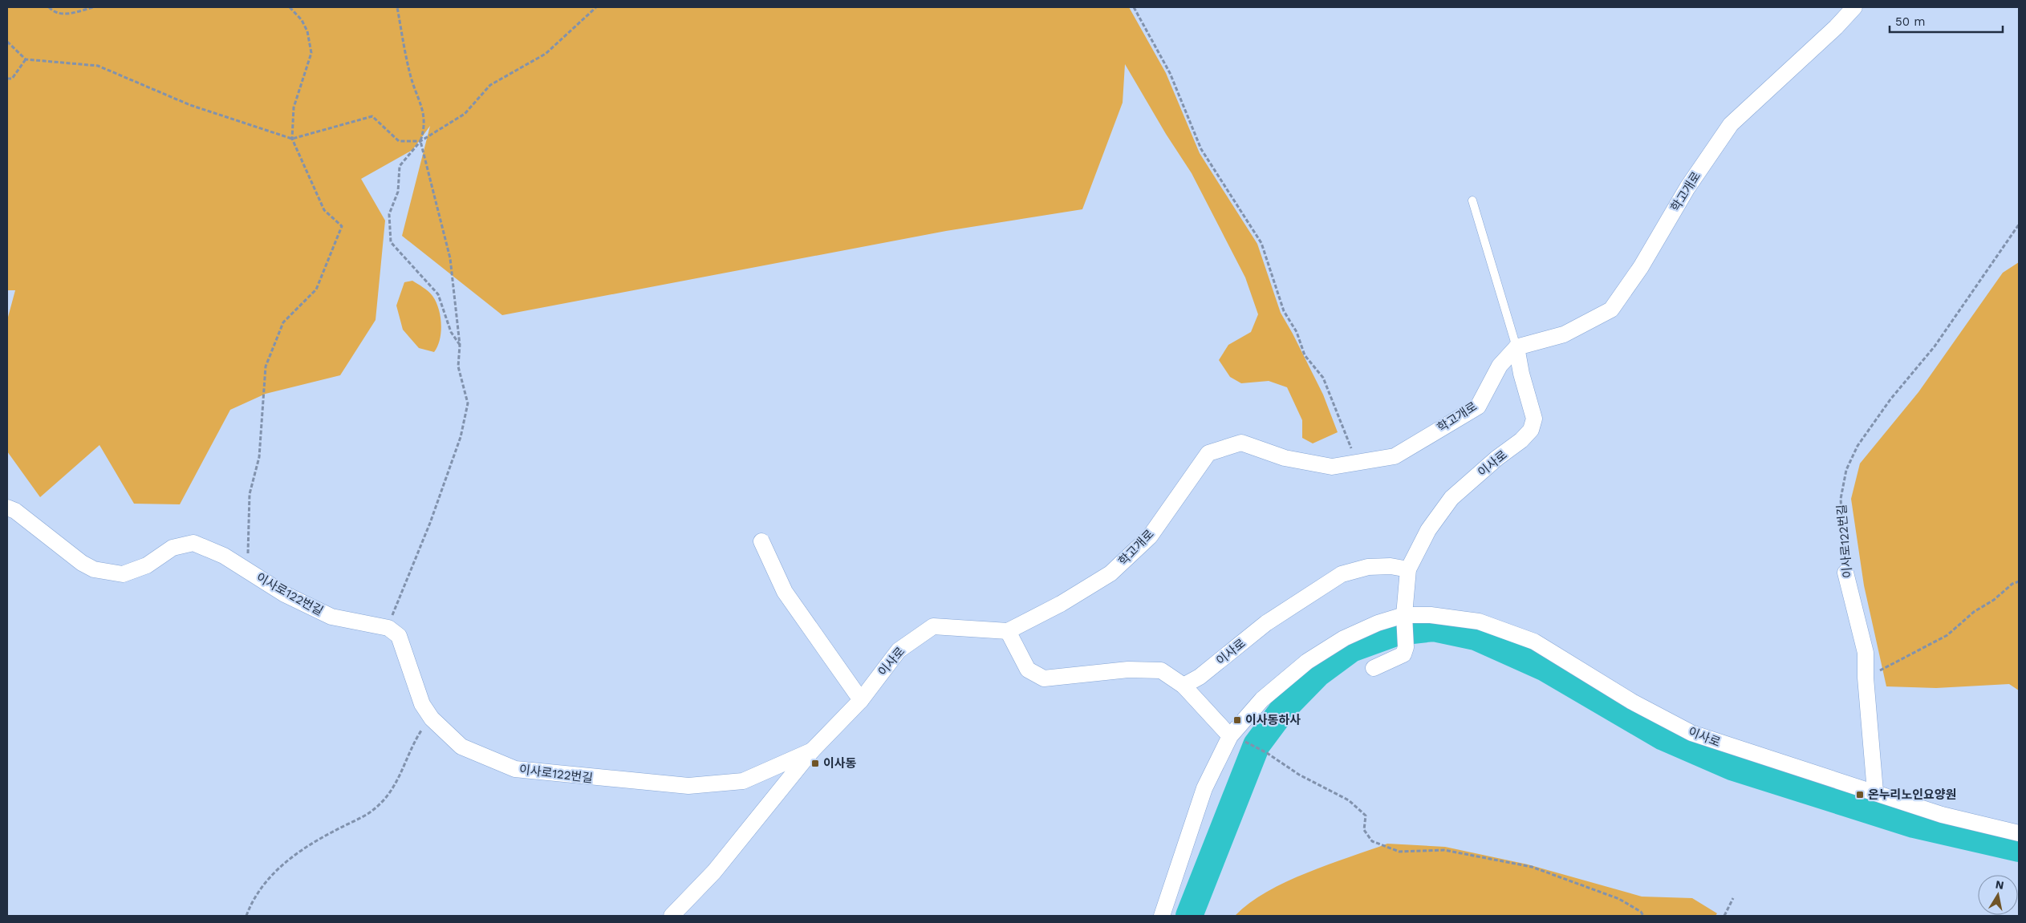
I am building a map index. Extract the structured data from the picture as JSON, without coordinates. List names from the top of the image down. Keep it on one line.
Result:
{"streets":{"street":["학고개로","이사로","이사로122번길"]},"crossings":[["학고개로","이사로"],["이사로","이사로122번길"]],"places":{"transit":["이사동하사","이사동","온누리노인요양원"]},"scale_bar":"50 m","north":"top"}
